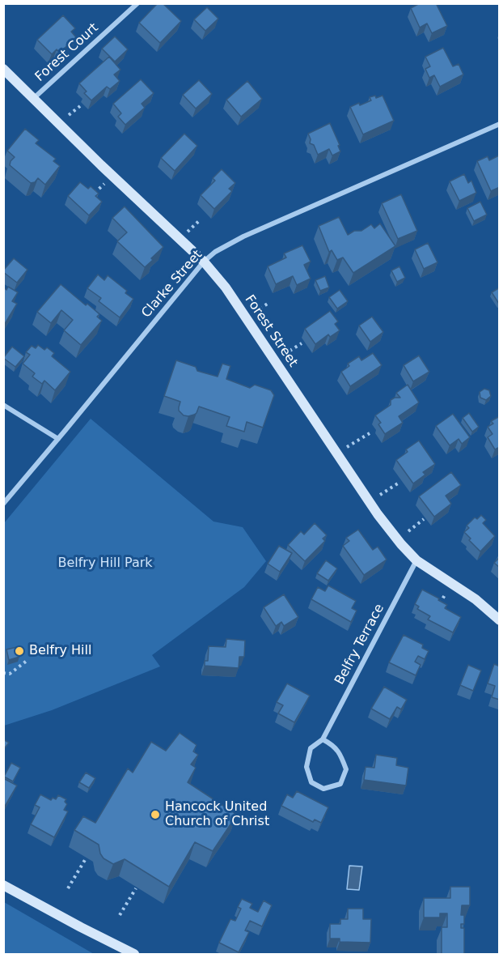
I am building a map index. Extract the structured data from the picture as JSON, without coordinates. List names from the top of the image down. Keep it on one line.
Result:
{"streets":{"street":["Forest Court","Clarke Street","Forest Street","Belfry Terrace"]},"crossings":[["Forest Court","Forest Street"],["Clarke Street","Forest Street"],["Forest Street","Belfry Terrace"]],"parks":["Belfry Hill Park"],"places":["Belfry Hill","Hancock United Church of Christ"]}
